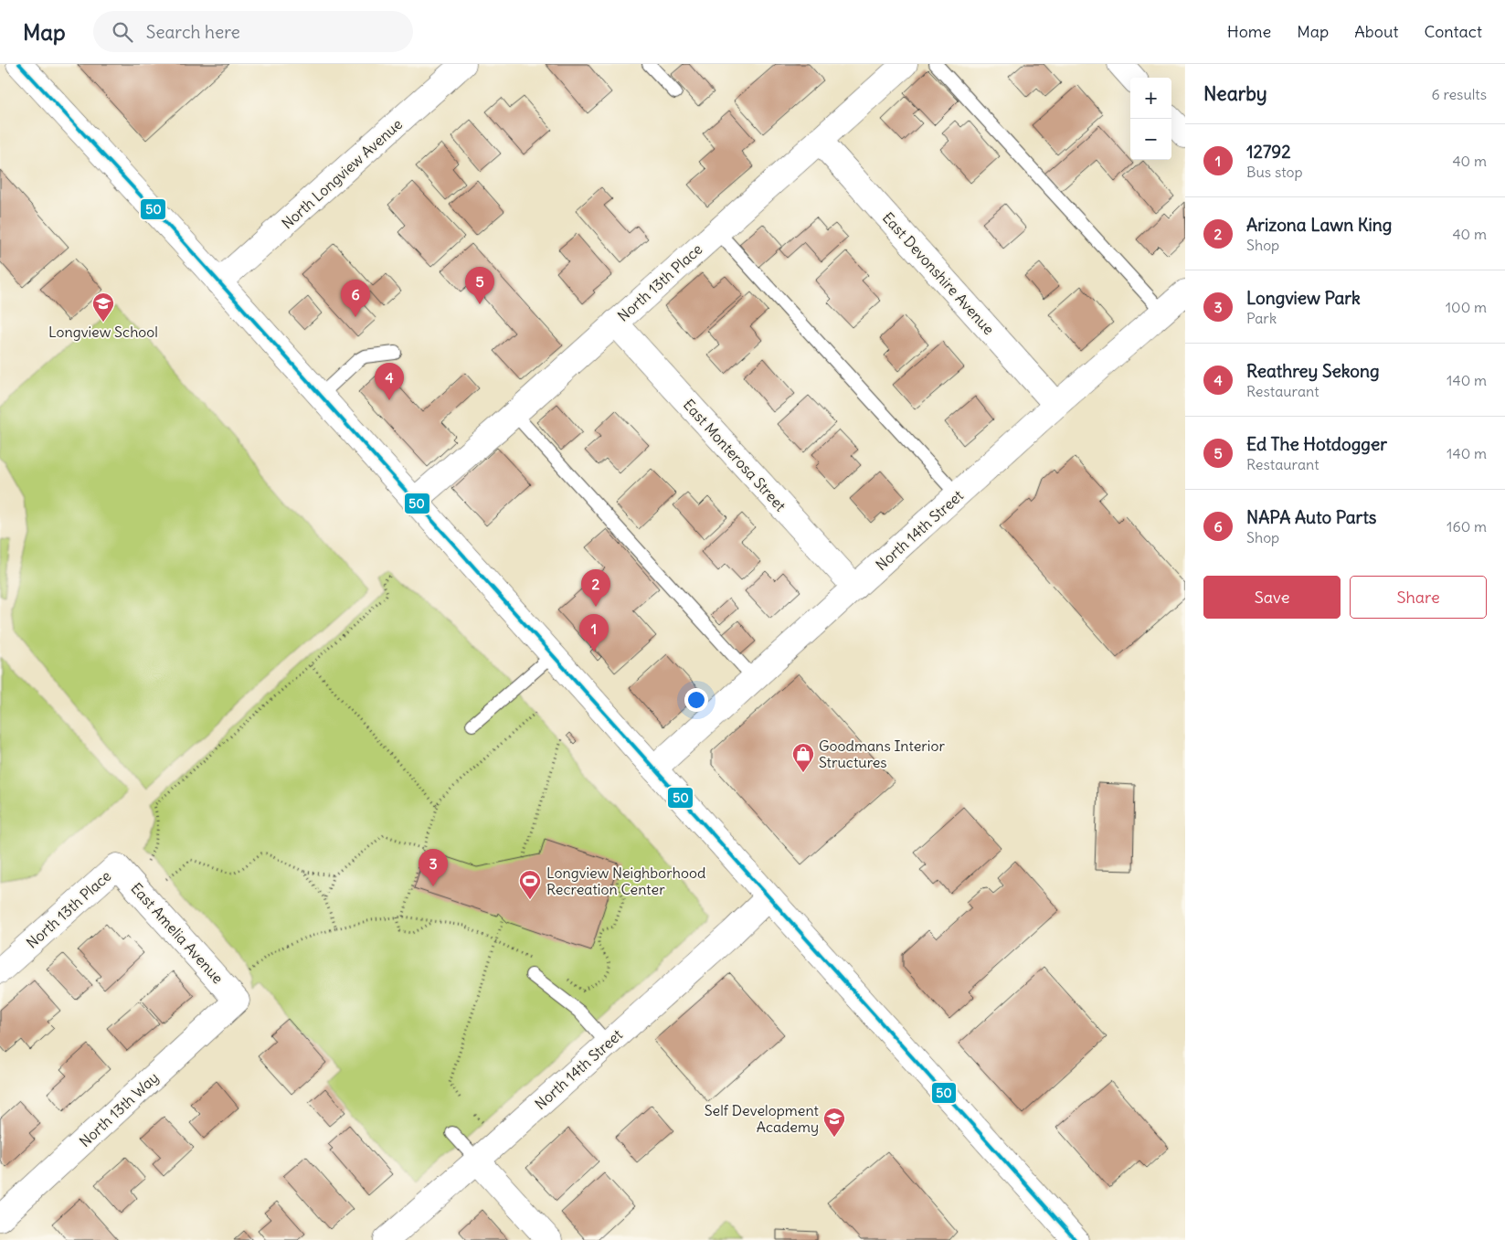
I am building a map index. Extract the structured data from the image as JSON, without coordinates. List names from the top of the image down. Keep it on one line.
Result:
{"streets":{"street":["North Longview Avenue","East Devonshire Avenue","North 13th Place","East Monterosa Street","North 14th Street","East Amelia Avenue","North 13th Way"]},"crossings":[["East Devonshire Avenue","North 13th Place"],["East Devonshire Avenue","North 14th Street"],["North 13th Place","East Monterosa Street"],["North 13th Place","East Amelia Avenue"],["East Monterosa Street","North 14th Street"],["East Amelia Avenue","North 13th Way"]],"places":{"school or university":["Longview School","Self Development Academy"],"shop":["Goodmans Interior Structures"],"sports":["Longview Neighborhood Recreation Center"]},"lines":["transit line 50"],"page":{"header":"Map","search":"Search here","nav":["Home","Map","About","Contact"],"heading":["Nearby","6 results"],"map_buttons":["+","−"],"list":[{"mark":"1","name":"12792","note":"Bus stop","value":"40 m"},{"mark":"2","name":"Arizona Lawn King","note":"Shop","value":"40 m"},{"mark":"3","name":"Longview Park","note":"Park","value":"100 m"},{"mark":"4","name":"Reathrey Sekong","note":"Restaurant","value":"140 m"},{"mark":"5","name":"Ed The Hotdogger","note":"Restaurant","value":"140 m"},{"mark":"6","name":"NAPA Auto Parts","note":"Shop","value":"160 m"}],"pins":["5","6","4","2","1","3"],"buttons":["Save","Share"]}}
